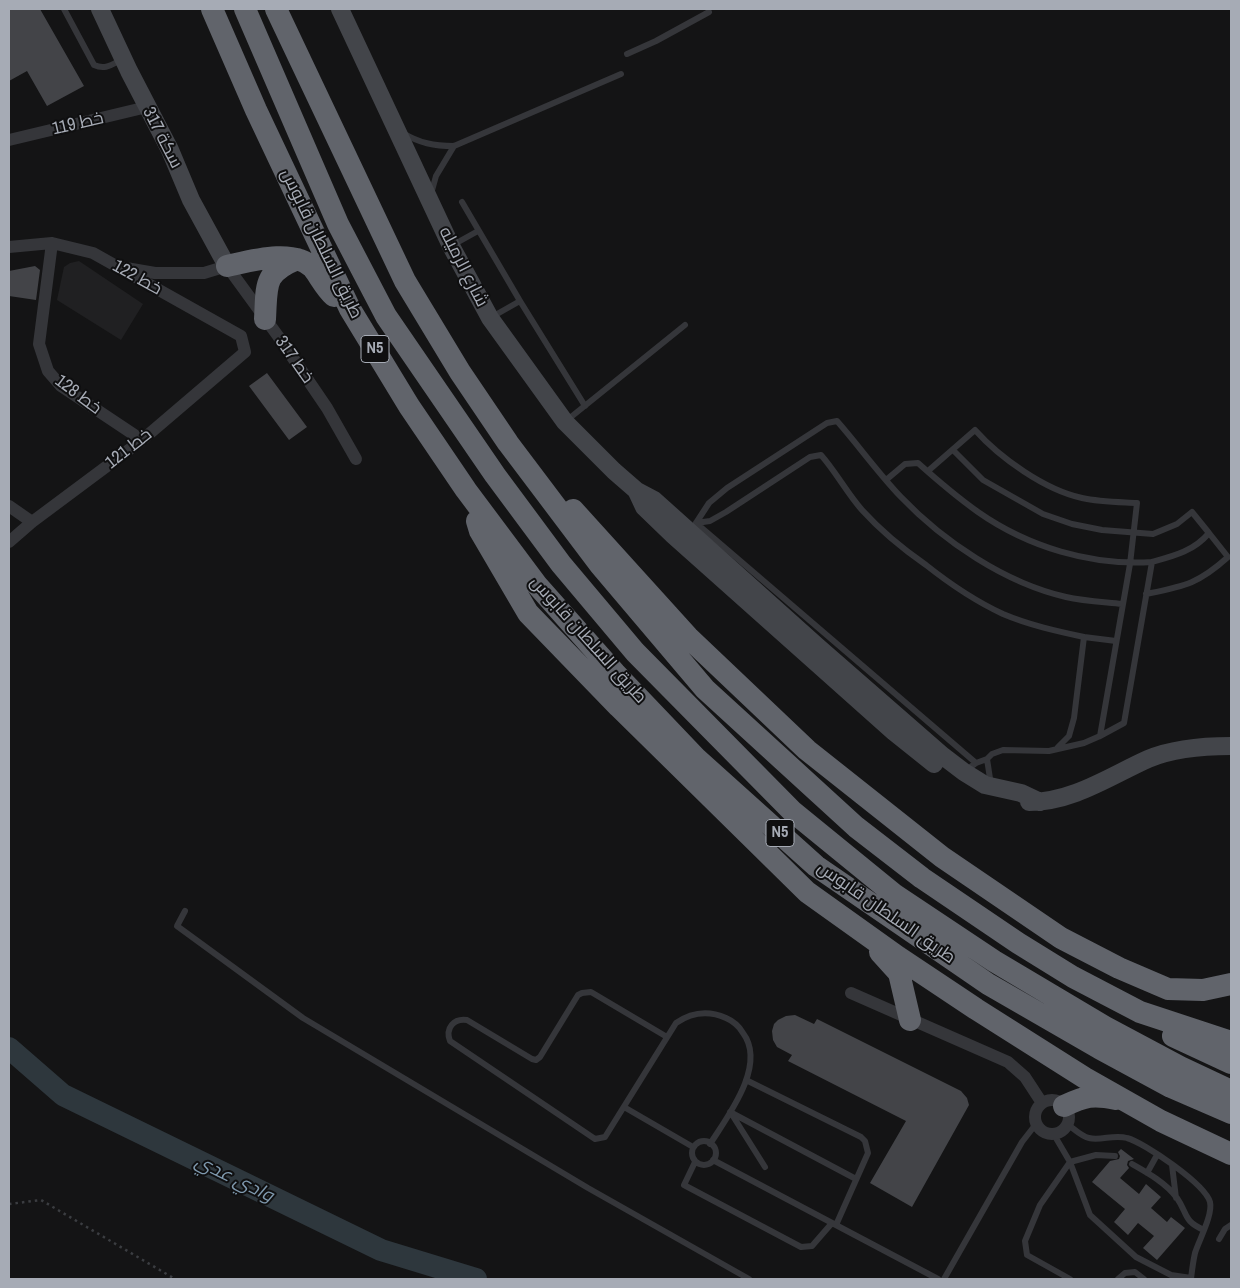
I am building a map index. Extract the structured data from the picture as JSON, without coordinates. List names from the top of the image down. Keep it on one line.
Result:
{"streets":{"highway":["طريق السلطان قابوس","N5"],"street":["خط 119","سكة 317","شارع الرميله","خط 122","خط 317","خط 128","خط 121"]},"crossings":[["خط 119","سكة 317"],["سكة 317","خط 317"],["خط 122","خط 128"],["خط 122","خط 121"],["خط 128","خط 121"]],"water":["وادي عدي"]}
